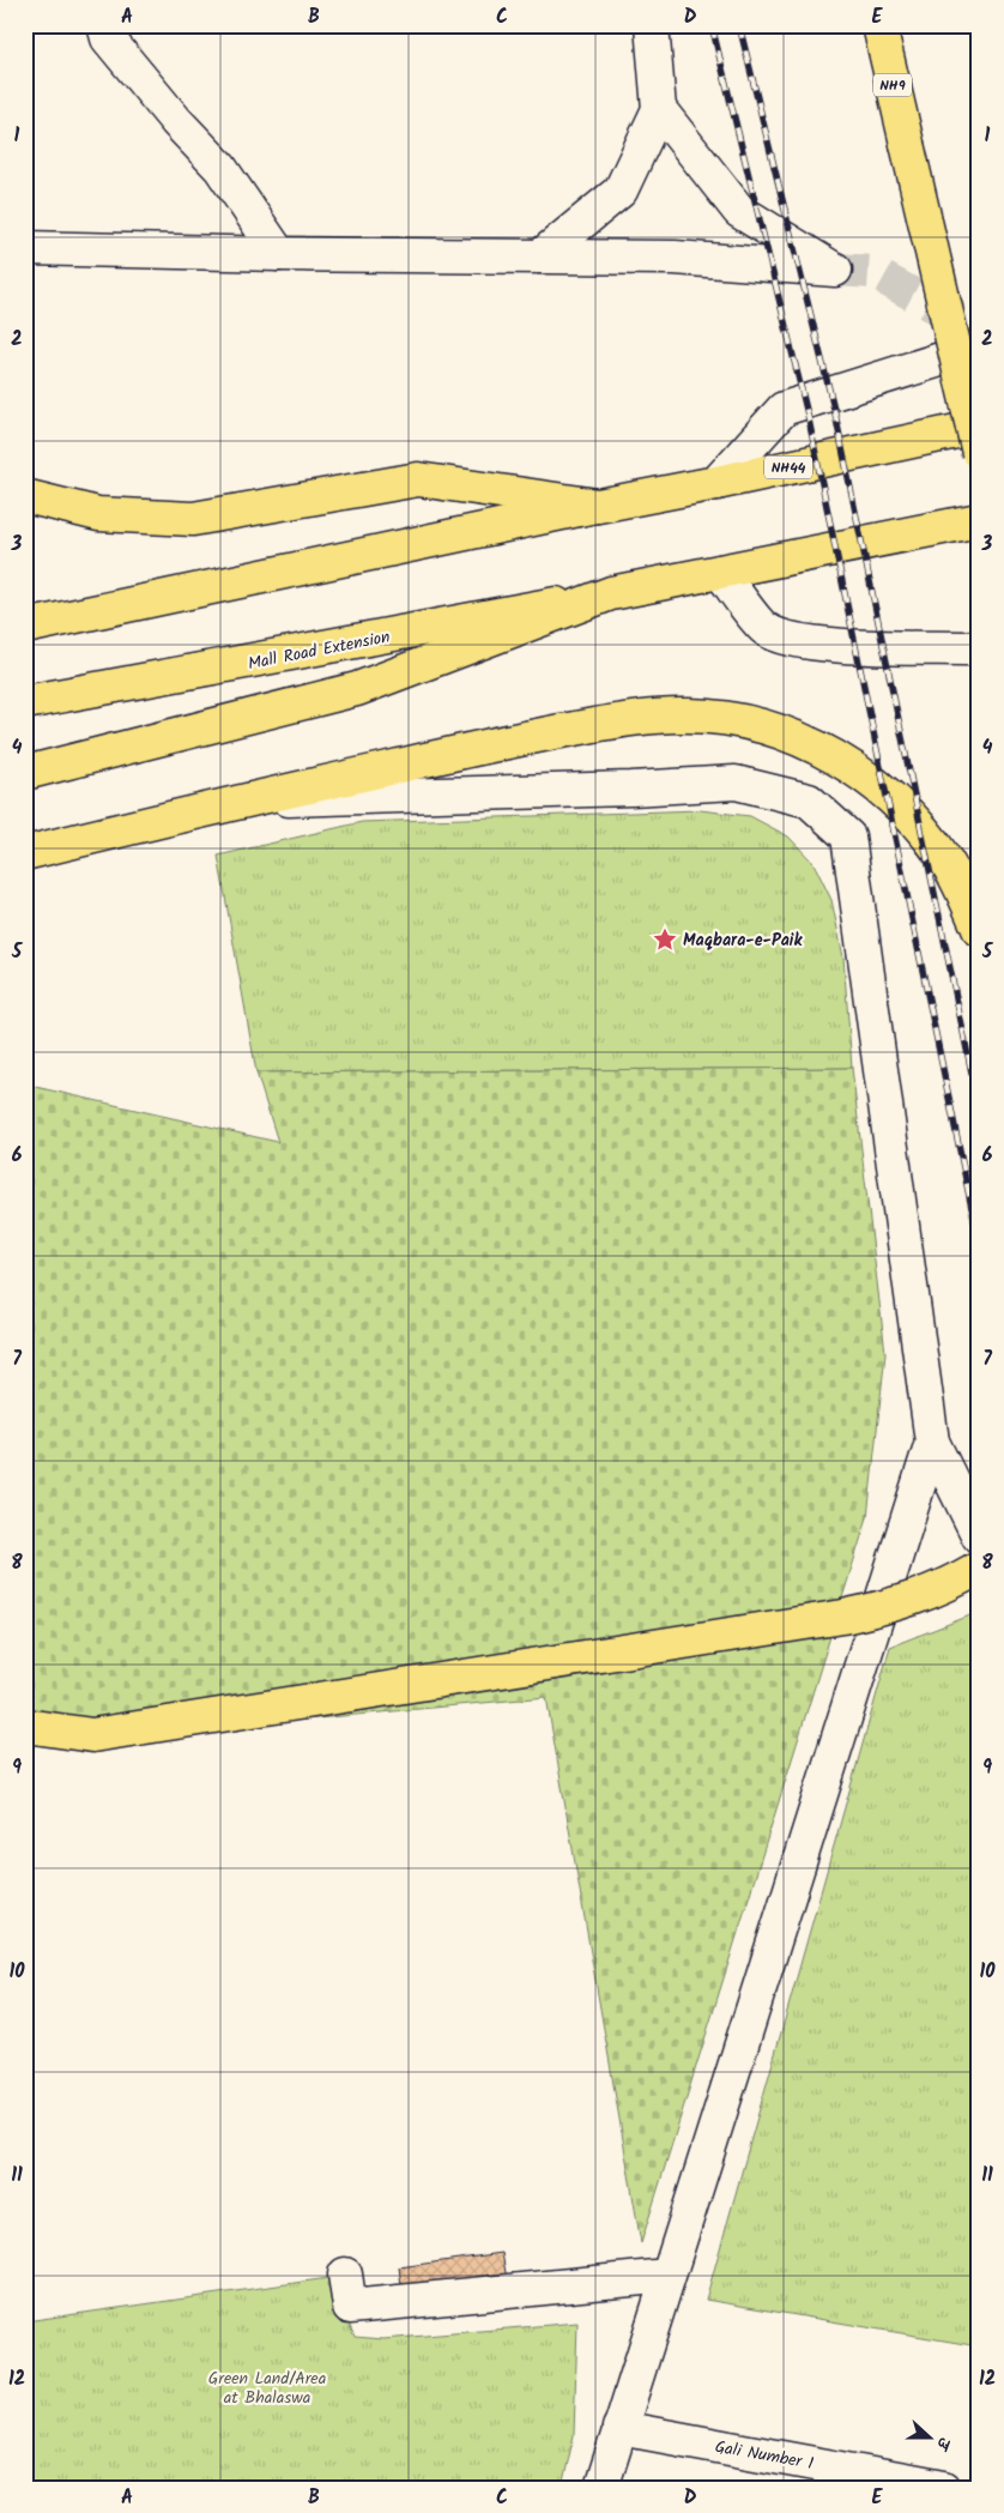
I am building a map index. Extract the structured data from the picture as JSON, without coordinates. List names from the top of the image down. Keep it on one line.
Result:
{"streets":{"main road":["NH9","NH44","Mall Road Extension"],"street":["Gali Number 1"]},"parks":["Green Land/Area at Bhalaswa"],"places":{"place":["Maqbara-e-Paik"]},"north":"right","grid":{"columns":["A","B","C","D","E"],"rows":["1","2","3","4","5","6","7","8","9","10","11","12"]}}
